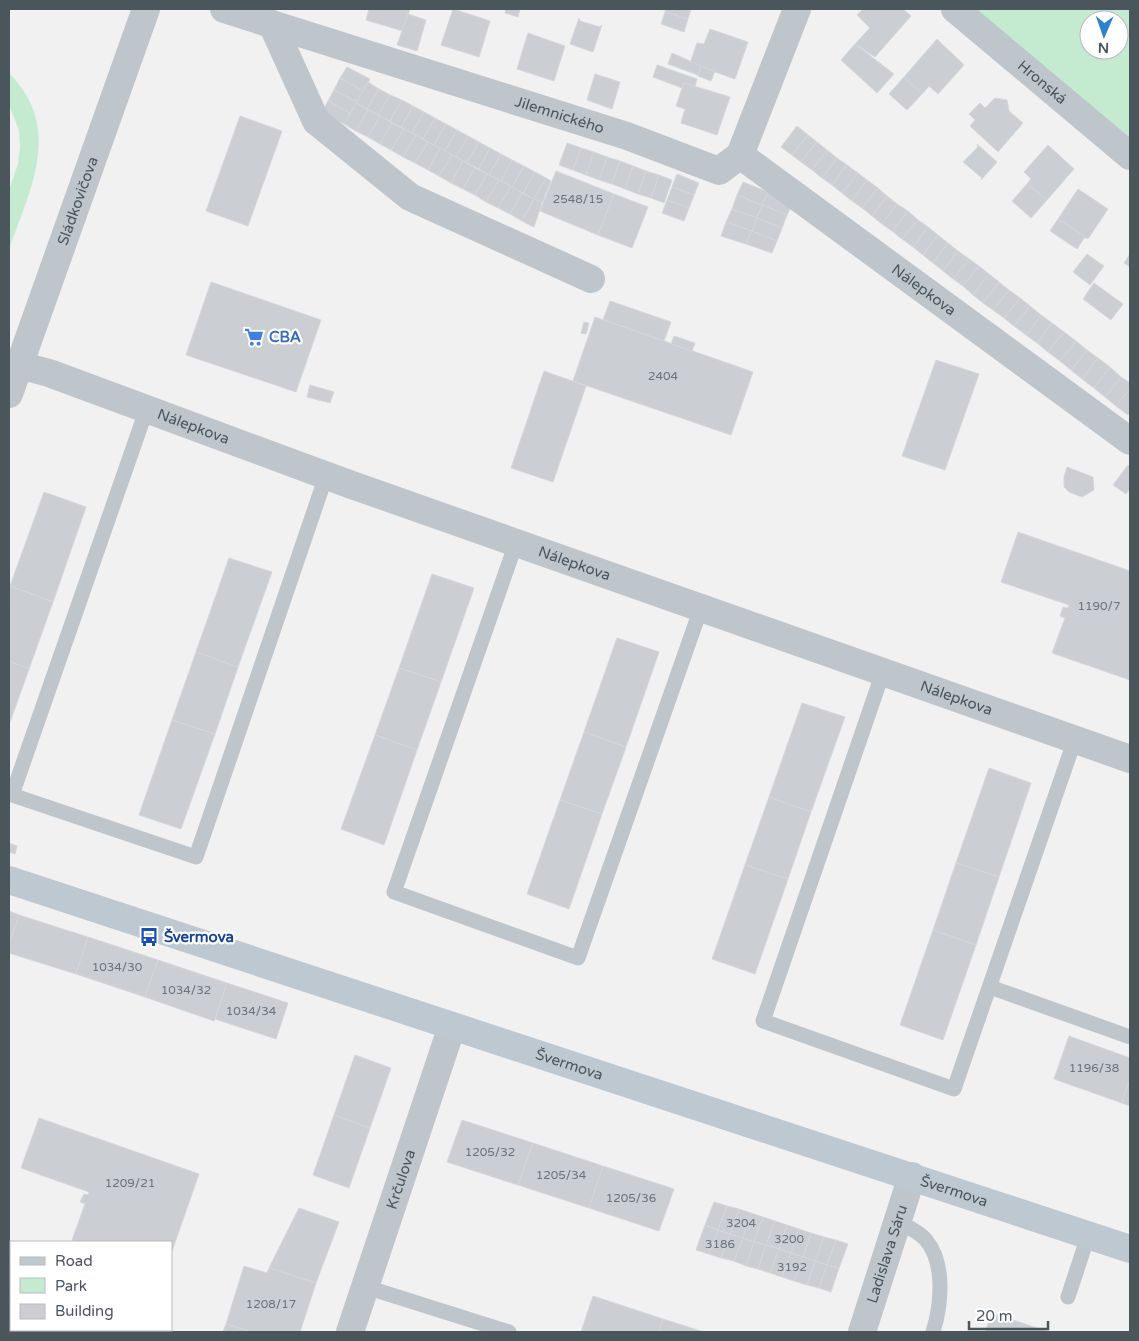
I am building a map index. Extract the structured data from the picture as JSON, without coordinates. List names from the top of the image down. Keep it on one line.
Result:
{"streets":{"street":["Hronská","Jilemnického","Sládkovičova","Nálepkova","Švermova","Krčulova","Ladislava Sáru"]},"crossings":[["Jilemnického","Nálepkova"],["Sládkovičova","Nálepkova"],["Švermova","Krčulova"],["Švermova","Ladislava Sáru"]],"places":{"supermarket":["CBA"],"bus stop":["Švermova"]},"house_numbers":["2548/15","2404","1190/7","1034/30","1034/32","1034/34","1196/38","1205/32","1205/34","1209/21","1205/36","3204","3200","3186","3192","1208/17"],"legend":["Road","Park","Building"],"scale_bar":"20 m","north":"bottom"}
